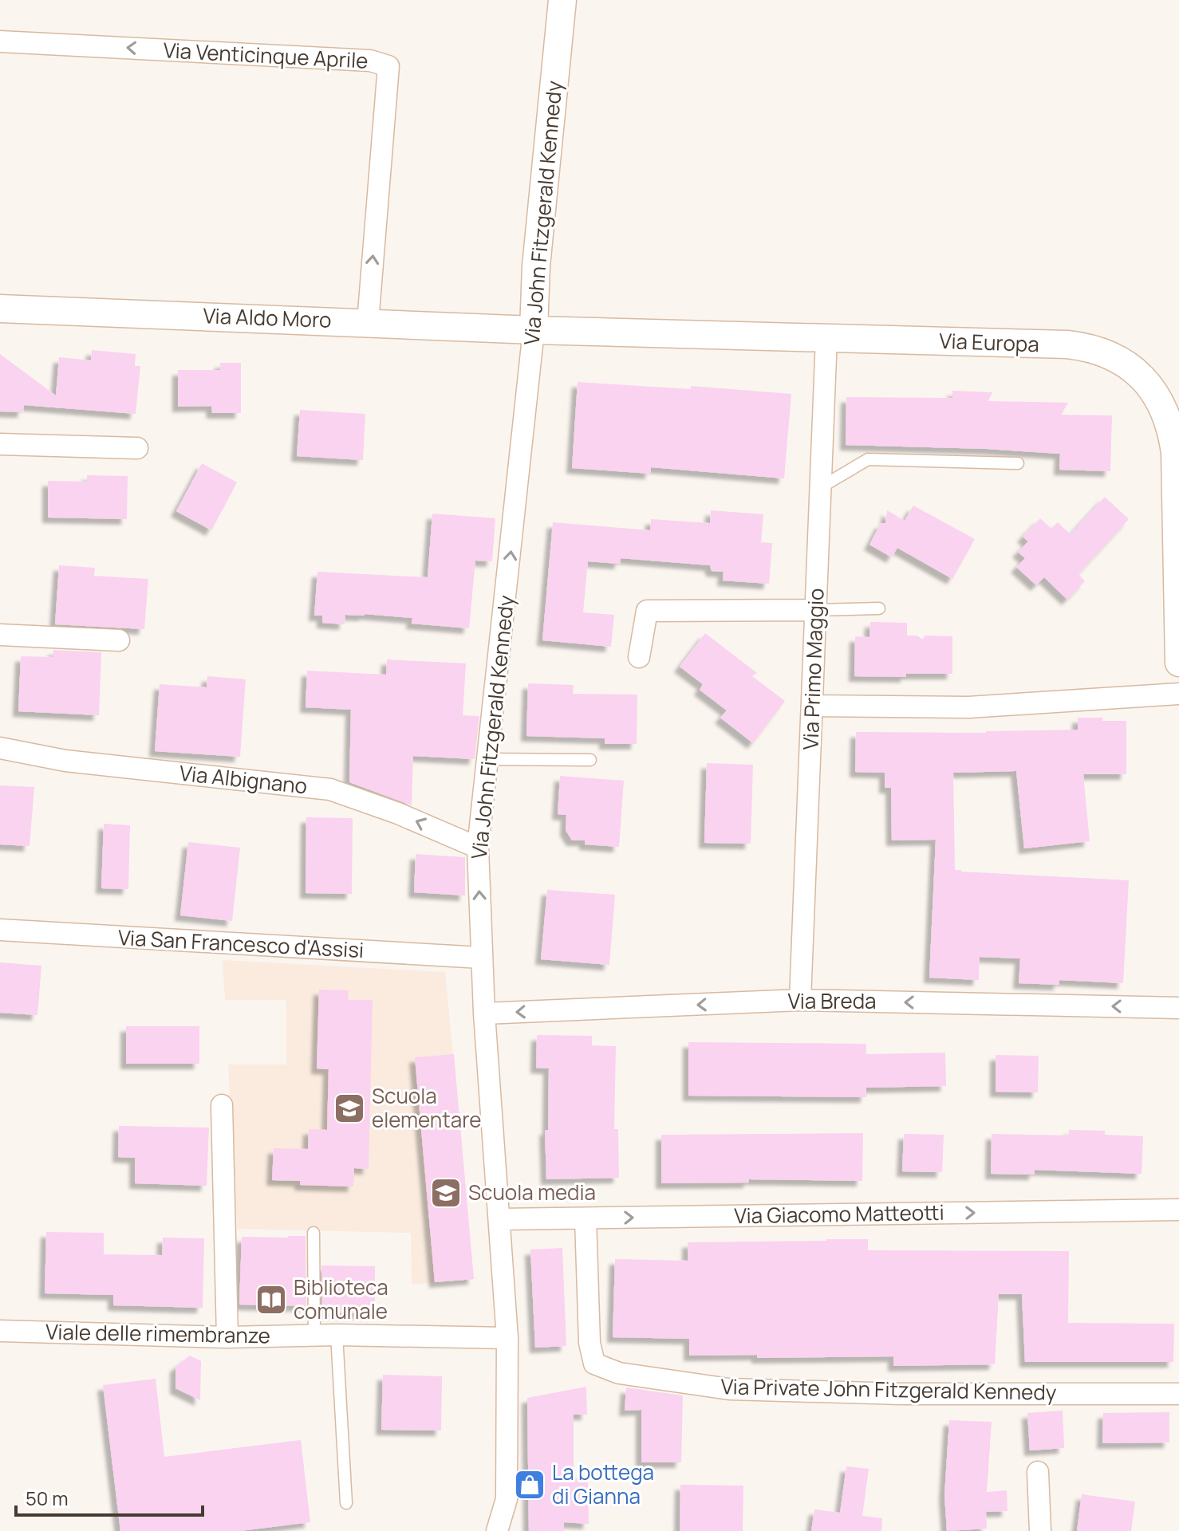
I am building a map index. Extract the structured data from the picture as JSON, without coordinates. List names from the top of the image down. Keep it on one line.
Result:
{"streets":{"street":["Via Venticinque Aprile","Via John Fitzgerald Kennedy","Via Aldo Moro","Via Europa","Via Primo Maggio","Via Albignano","Via San Francesco d'Assisi","Via Breda","Via Giacomo Matteotti","Viale delle rimembranze","Via Private John Fitzgerald Kennedy"]},"crossings":[["Via Venticinque Aprile","Via Aldo Moro"],["Via John Fitzgerald Kennedy","Via Aldo Moro"],["Via John Fitzgerald Kennedy","Via Europa"],["Via John Fitzgerald Kennedy","Via Albignano"],["Via John Fitzgerald Kennedy","Via San Francesco d'Assisi"],["Via John Fitzgerald Kennedy","Via Breda"],["Via John Fitzgerald Kennedy","Via Giacomo Matteotti"],["Via John Fitzgerald Kennedy","Viale delle rimembranze"],["Via Aldo Moro","Via Europa"],["Via Europa","Via Primo Maggio"],["Via Primo Maggio","Via Breda"],["Via Giacomo Matteotti","Via Private John Fitzgerald Kennedy"]],"one_way":["Via John Fitzgerald Kennedy","Via Albignano","Via Breda","Via Giacomo Matteotti"],"places":{"school or university":["Scuola elementare","Scuola media"],"library":["Biblioteca comunale"],"shop":["La bottega di Gianna"]},"scale_bar":"50 m"}
